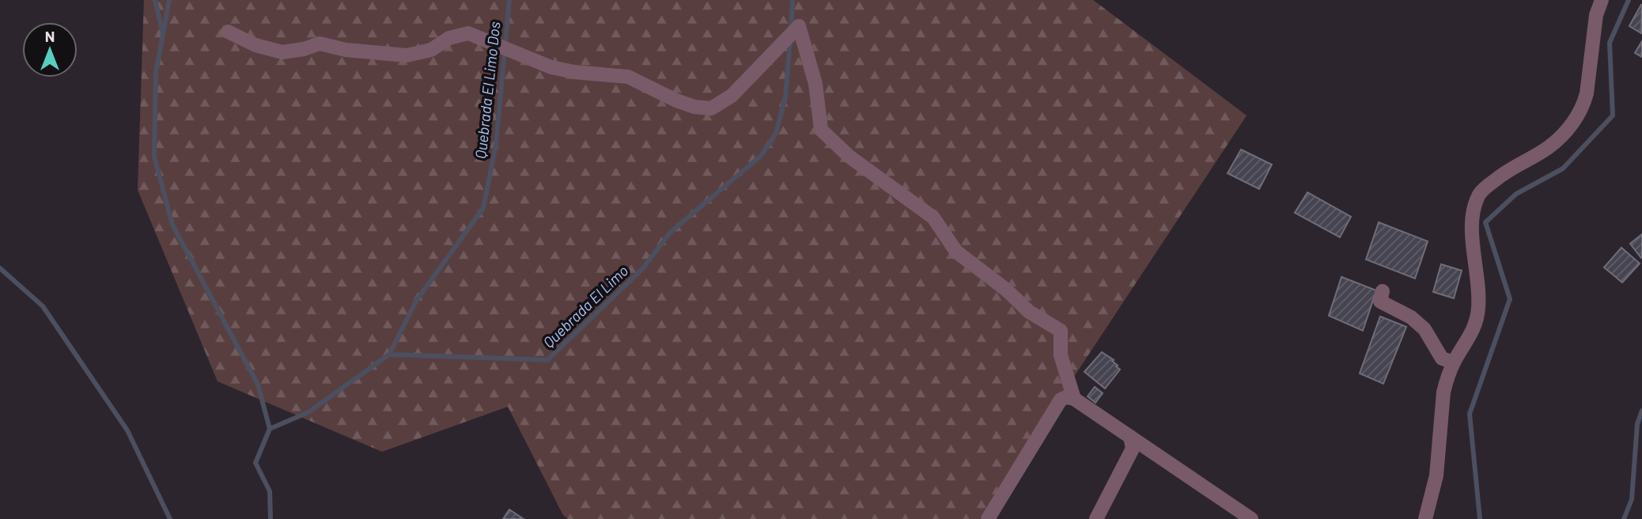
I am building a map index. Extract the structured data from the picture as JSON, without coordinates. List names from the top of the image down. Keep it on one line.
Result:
{"water":["Quebrada El Limo Dos","Quebrada El Limo"],"north":"top"}
